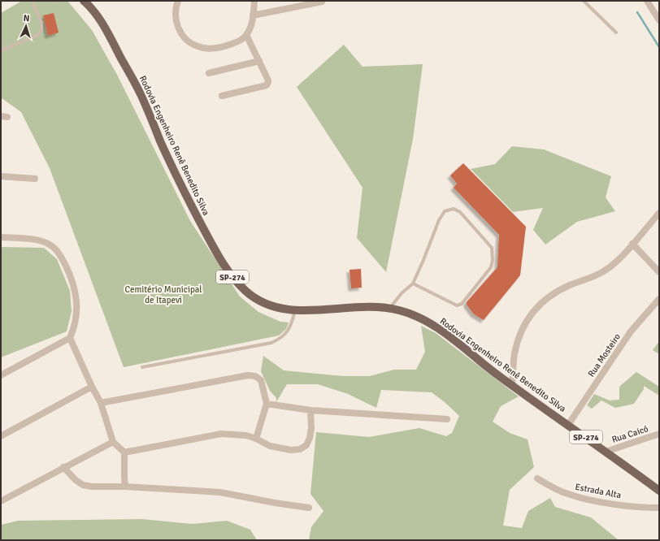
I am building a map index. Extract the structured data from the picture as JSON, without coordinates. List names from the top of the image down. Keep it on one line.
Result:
{"streets":{"main road":["Rodovia Engenheiro Renê Benedito Silva","SP-274"],"street":["Rua Mosteiro","Rua Caicó","Estrada Alta"]},"crossings":[["Rodovia Engenheiro Renê Benedito Silva","Rua Mosteiro"],["Rodovia Engenheiro Renê Benedito Silva","Rua Caicó"]],"parks":["Cemitério Municipal de Itapevi"],"north":"top"}
